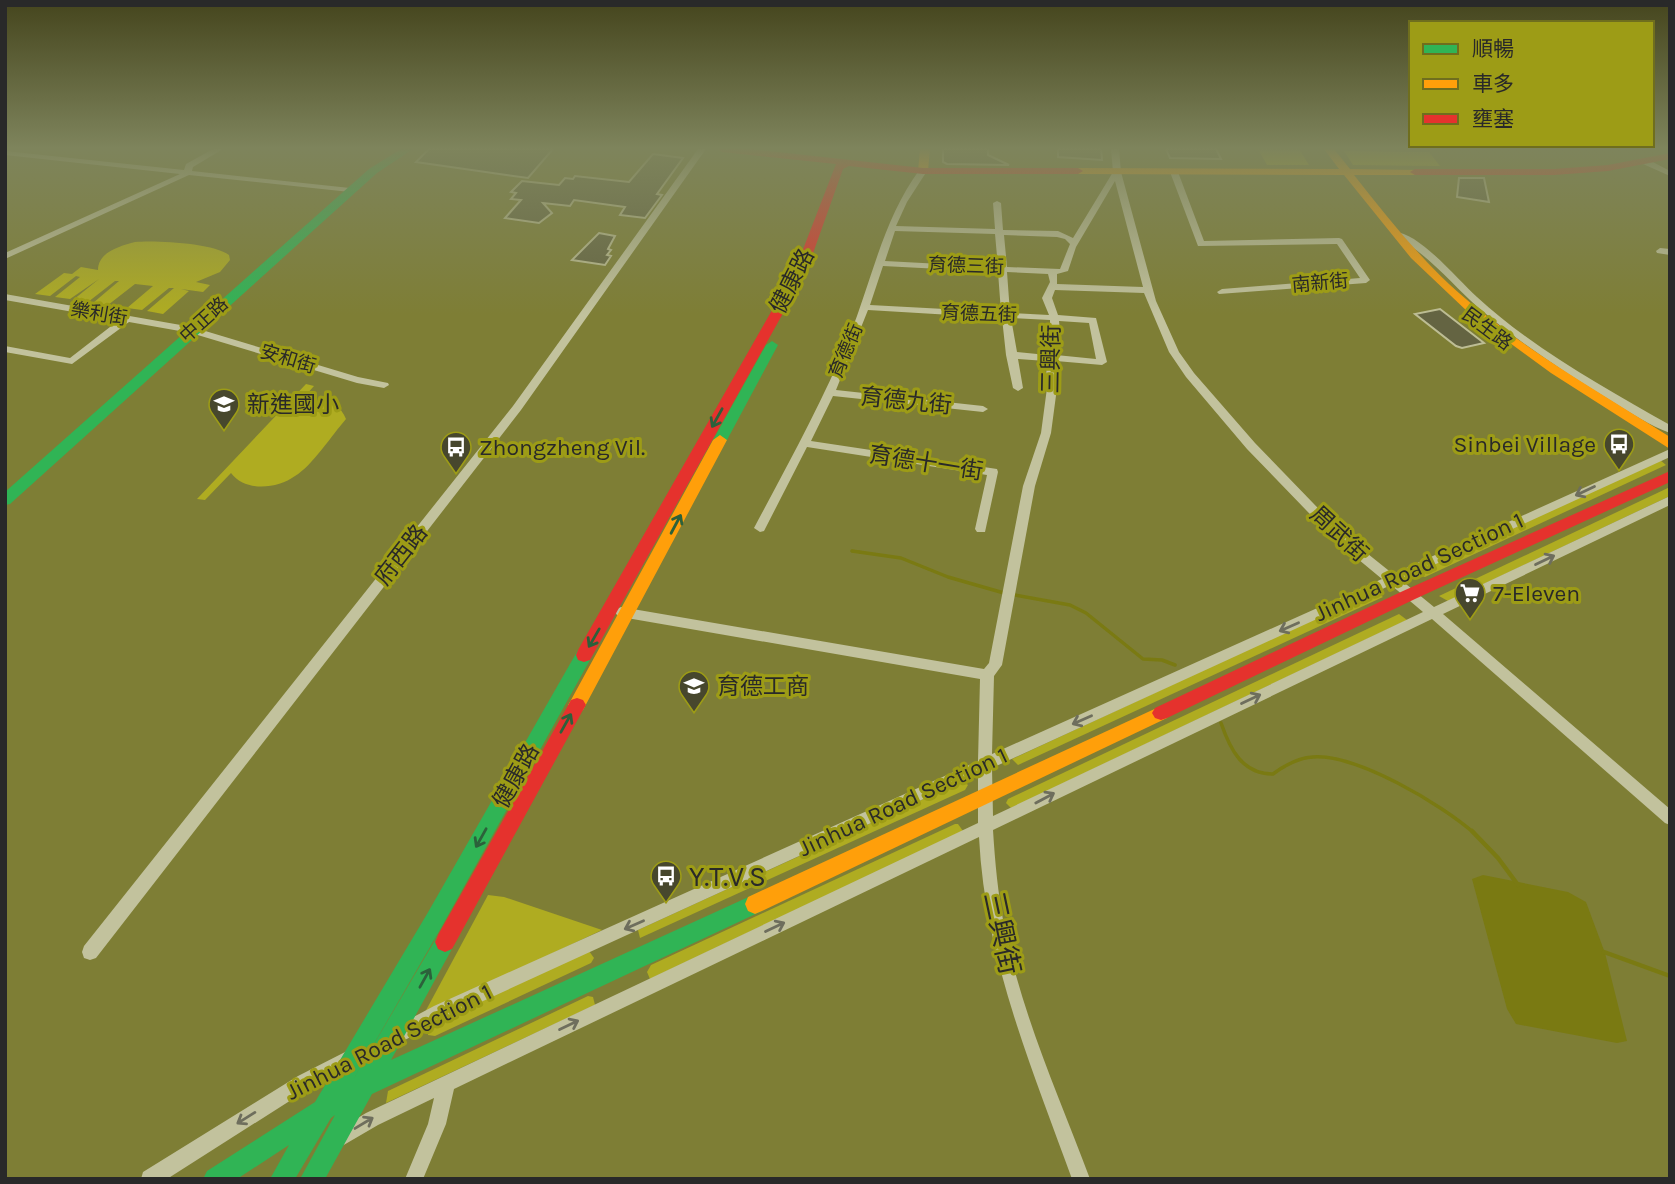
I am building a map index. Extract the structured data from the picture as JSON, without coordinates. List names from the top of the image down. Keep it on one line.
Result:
{"streets":{"street":["育德三街","健康路","南新街","樂利街","育德五街","中正路","民生路","育德街","安和街","三興街","育德九街","育德十一街","周武街","府西路","Jinhua Road Section 1"]},"crossings":[["育德三街","育德街"],["育德三街","三興街"],["健康路","Jinhua Road Section 1"],["樂利街","中正路"],["樂利街","安和街"],["育德五街","育德街"],["育德五街","三興街"],["中正路","安和街"],["民生路","Jinhua Road Section 1"],["育德街","育德九街"],["育德街","育德十一街"],["三興街","Jinhua Road Section 1"],["周武街","Jinhua Road Section 1"]],"places":{"school or university":["新進國小","育德工商"],"bus stop":["Sinbei Village","Zhongzheng Vil.","Y.T.V.S"],"supermarket":["7-Eleven"]},"legend":["順暢","車多","壅塞"]}
